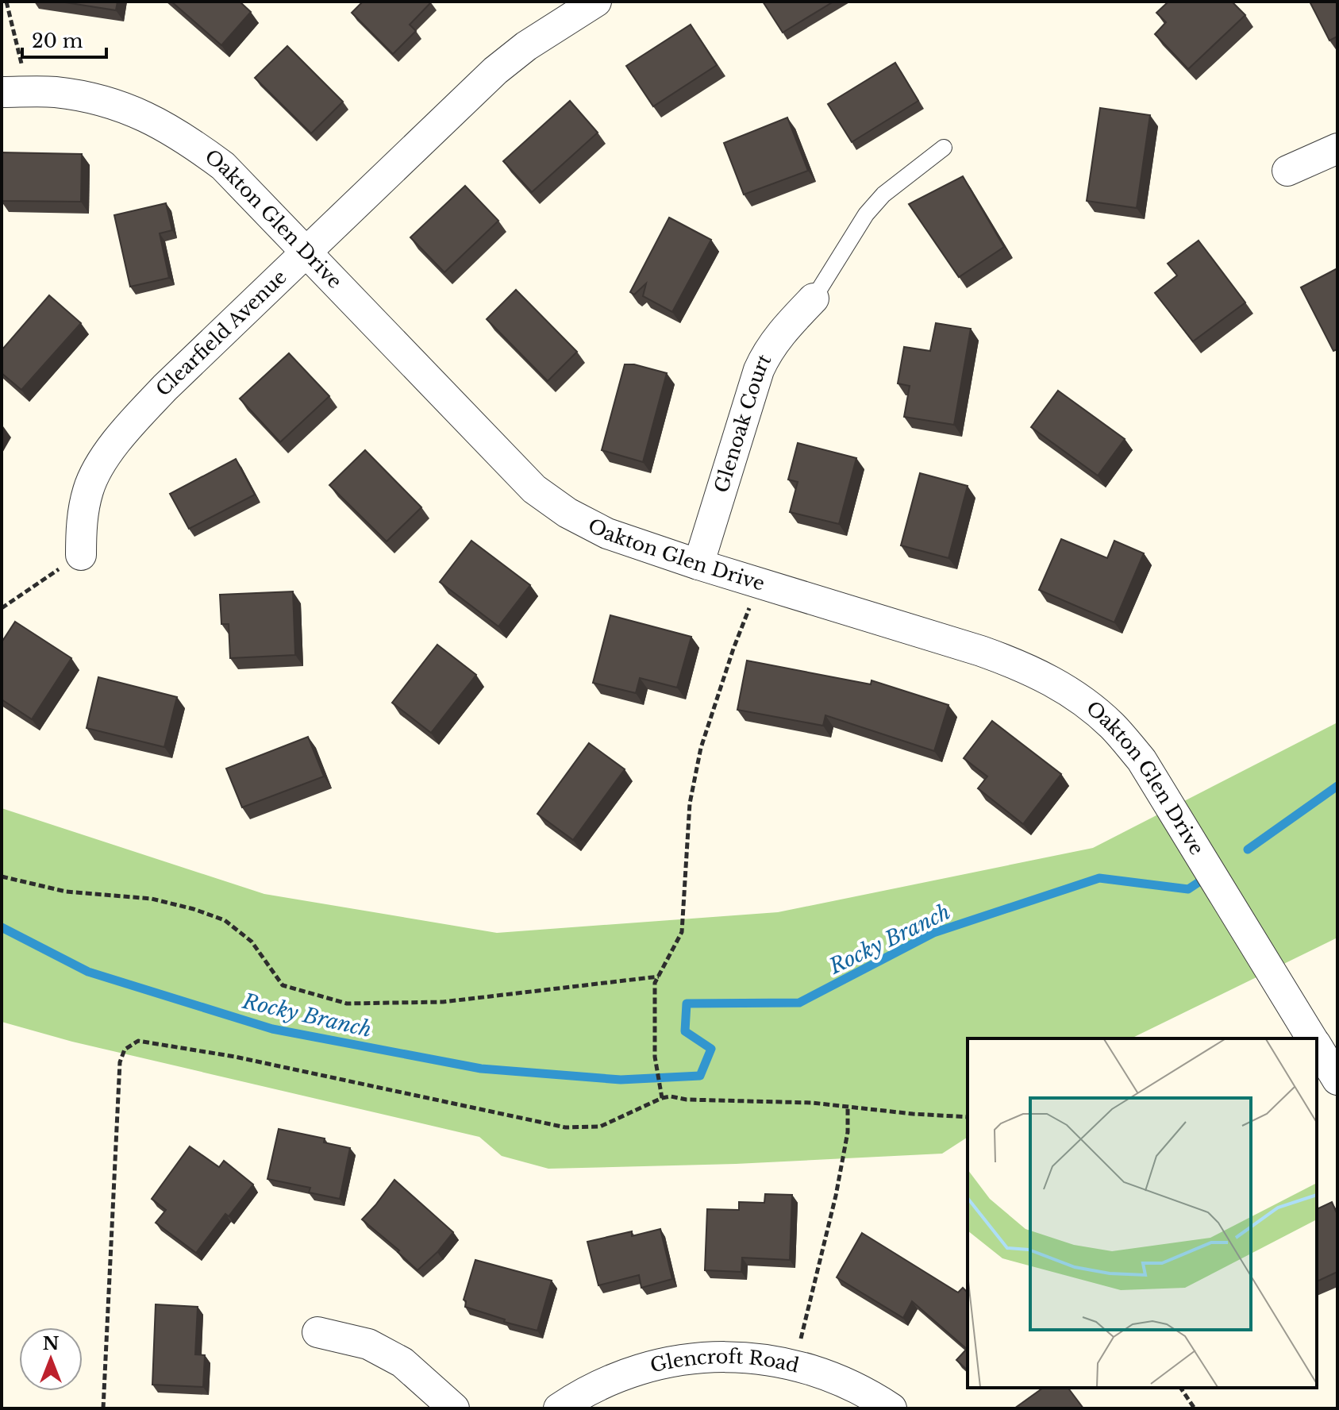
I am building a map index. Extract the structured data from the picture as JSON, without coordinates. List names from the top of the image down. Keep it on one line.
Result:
{"streets":{"street":["Oakton Glen Drive","Clearfield Avenue","Glenoak Court","Glencroft Road"]},"crossings":[["Oakton Glen Drive","Clearfield Avenue"],["Oakton Glen Drive","Glenoak Court"]],"water":["Rocky Branch"],"scale_bar":"20 m","north":"top"}
